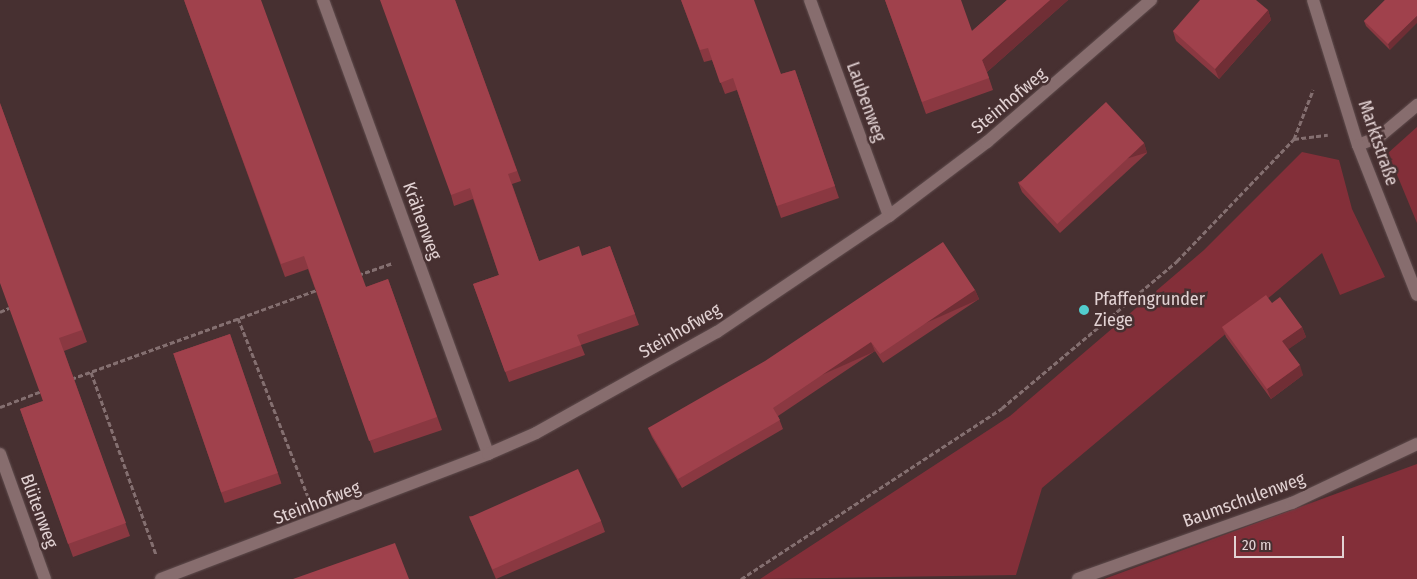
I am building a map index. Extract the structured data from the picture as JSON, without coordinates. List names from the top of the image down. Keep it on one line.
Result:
{"streets":{"street":["Steinhofweg","Laubenweg","Marktstraße","Krähenweg","Baumschulenweg","Blütenweg"]},"crossings":[["Steinhofweg","Laubenweg"],["Steinhofweg","Krähenweg"]],"places":["Pfaffengrunder Ziege"],"scale_bar":"20 m"}
